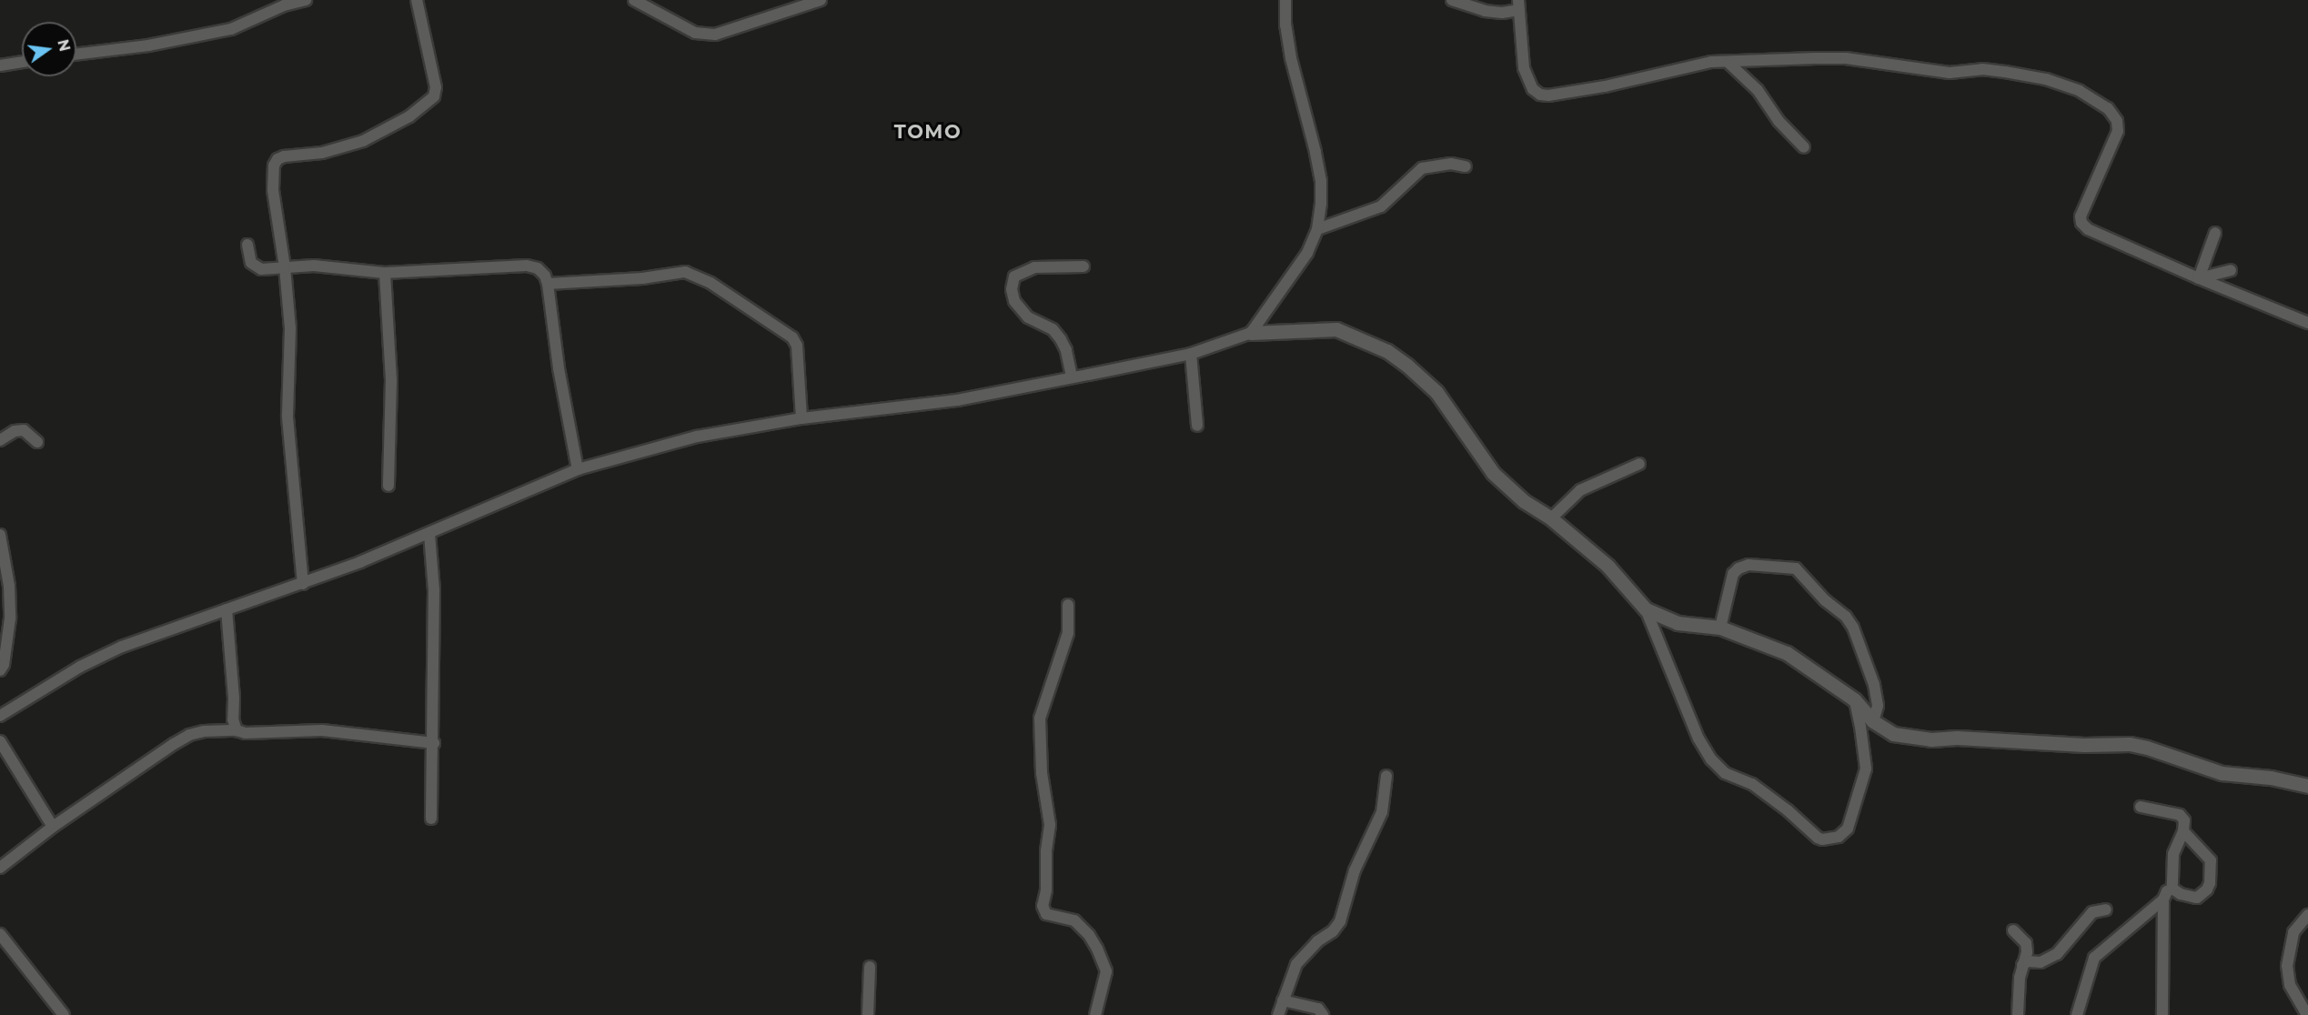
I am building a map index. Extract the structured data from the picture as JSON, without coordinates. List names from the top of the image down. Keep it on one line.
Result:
{"districts":["TOMO"],"north":"right"}
